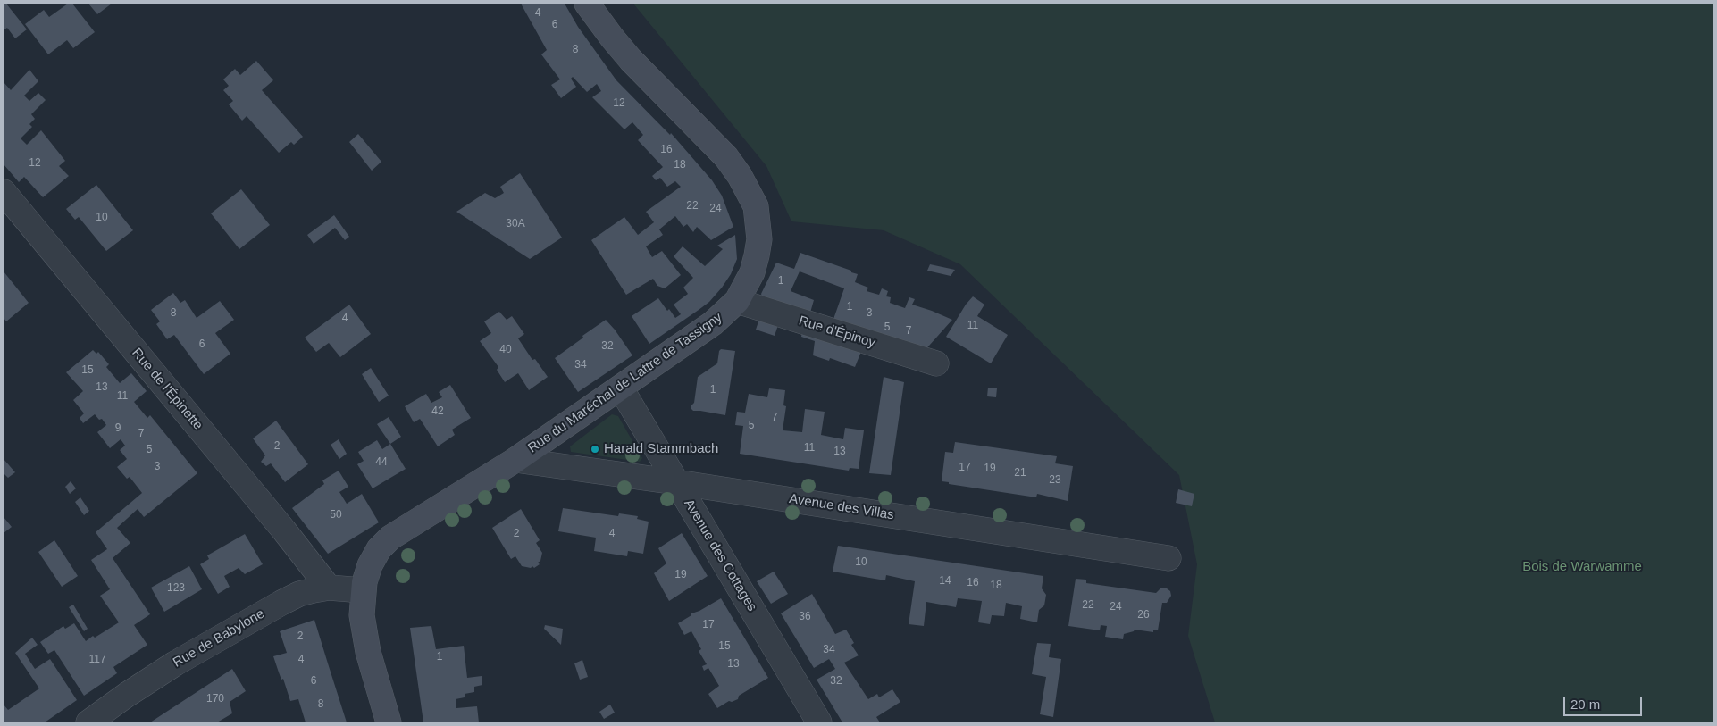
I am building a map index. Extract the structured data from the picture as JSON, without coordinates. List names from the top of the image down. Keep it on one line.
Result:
{"streets":{"street":["Rue d'Épinoy","Rue du Maréchal de Lattre de Tassigny","Rue de l'Épinette","Avenue des Villas","Avenue des Cottages","Rue de Babylone"]},"crossings":[["Rue d'Épinoy","Rue du Maréchal de Lattre de Tassigny"],["Rue du Maréchal de Lattre de Tassigny","Avenue des Villas"],["Rue du Maréchal de Lattre de Tassigny","Avenue des Cottages"],["Rue du Maréchal de Lattre de Tassigny","Rue de Babylone"],["Rue de l'Épinette","Rue de Babylone"],["Avenue des Villas","Avenue des Cottages"]],"parks":["Bois de Warwamme"],"places":["Harald Stammbach"],"house_numbers":["4","6","8","12","16","12","18","22","24","10","30A","1","1","8","3","4","11","5","7","6","32","40","34","15","13","1","11","42","7","5","9","7","2","11","5","13","44","3","17","19","21","23","50","2","4","10","19","14","16","18","123","22","24","26","36","17","2","15","34","1","117","4","13","6","32","170","8"],"scale_bar":"20 m"}
